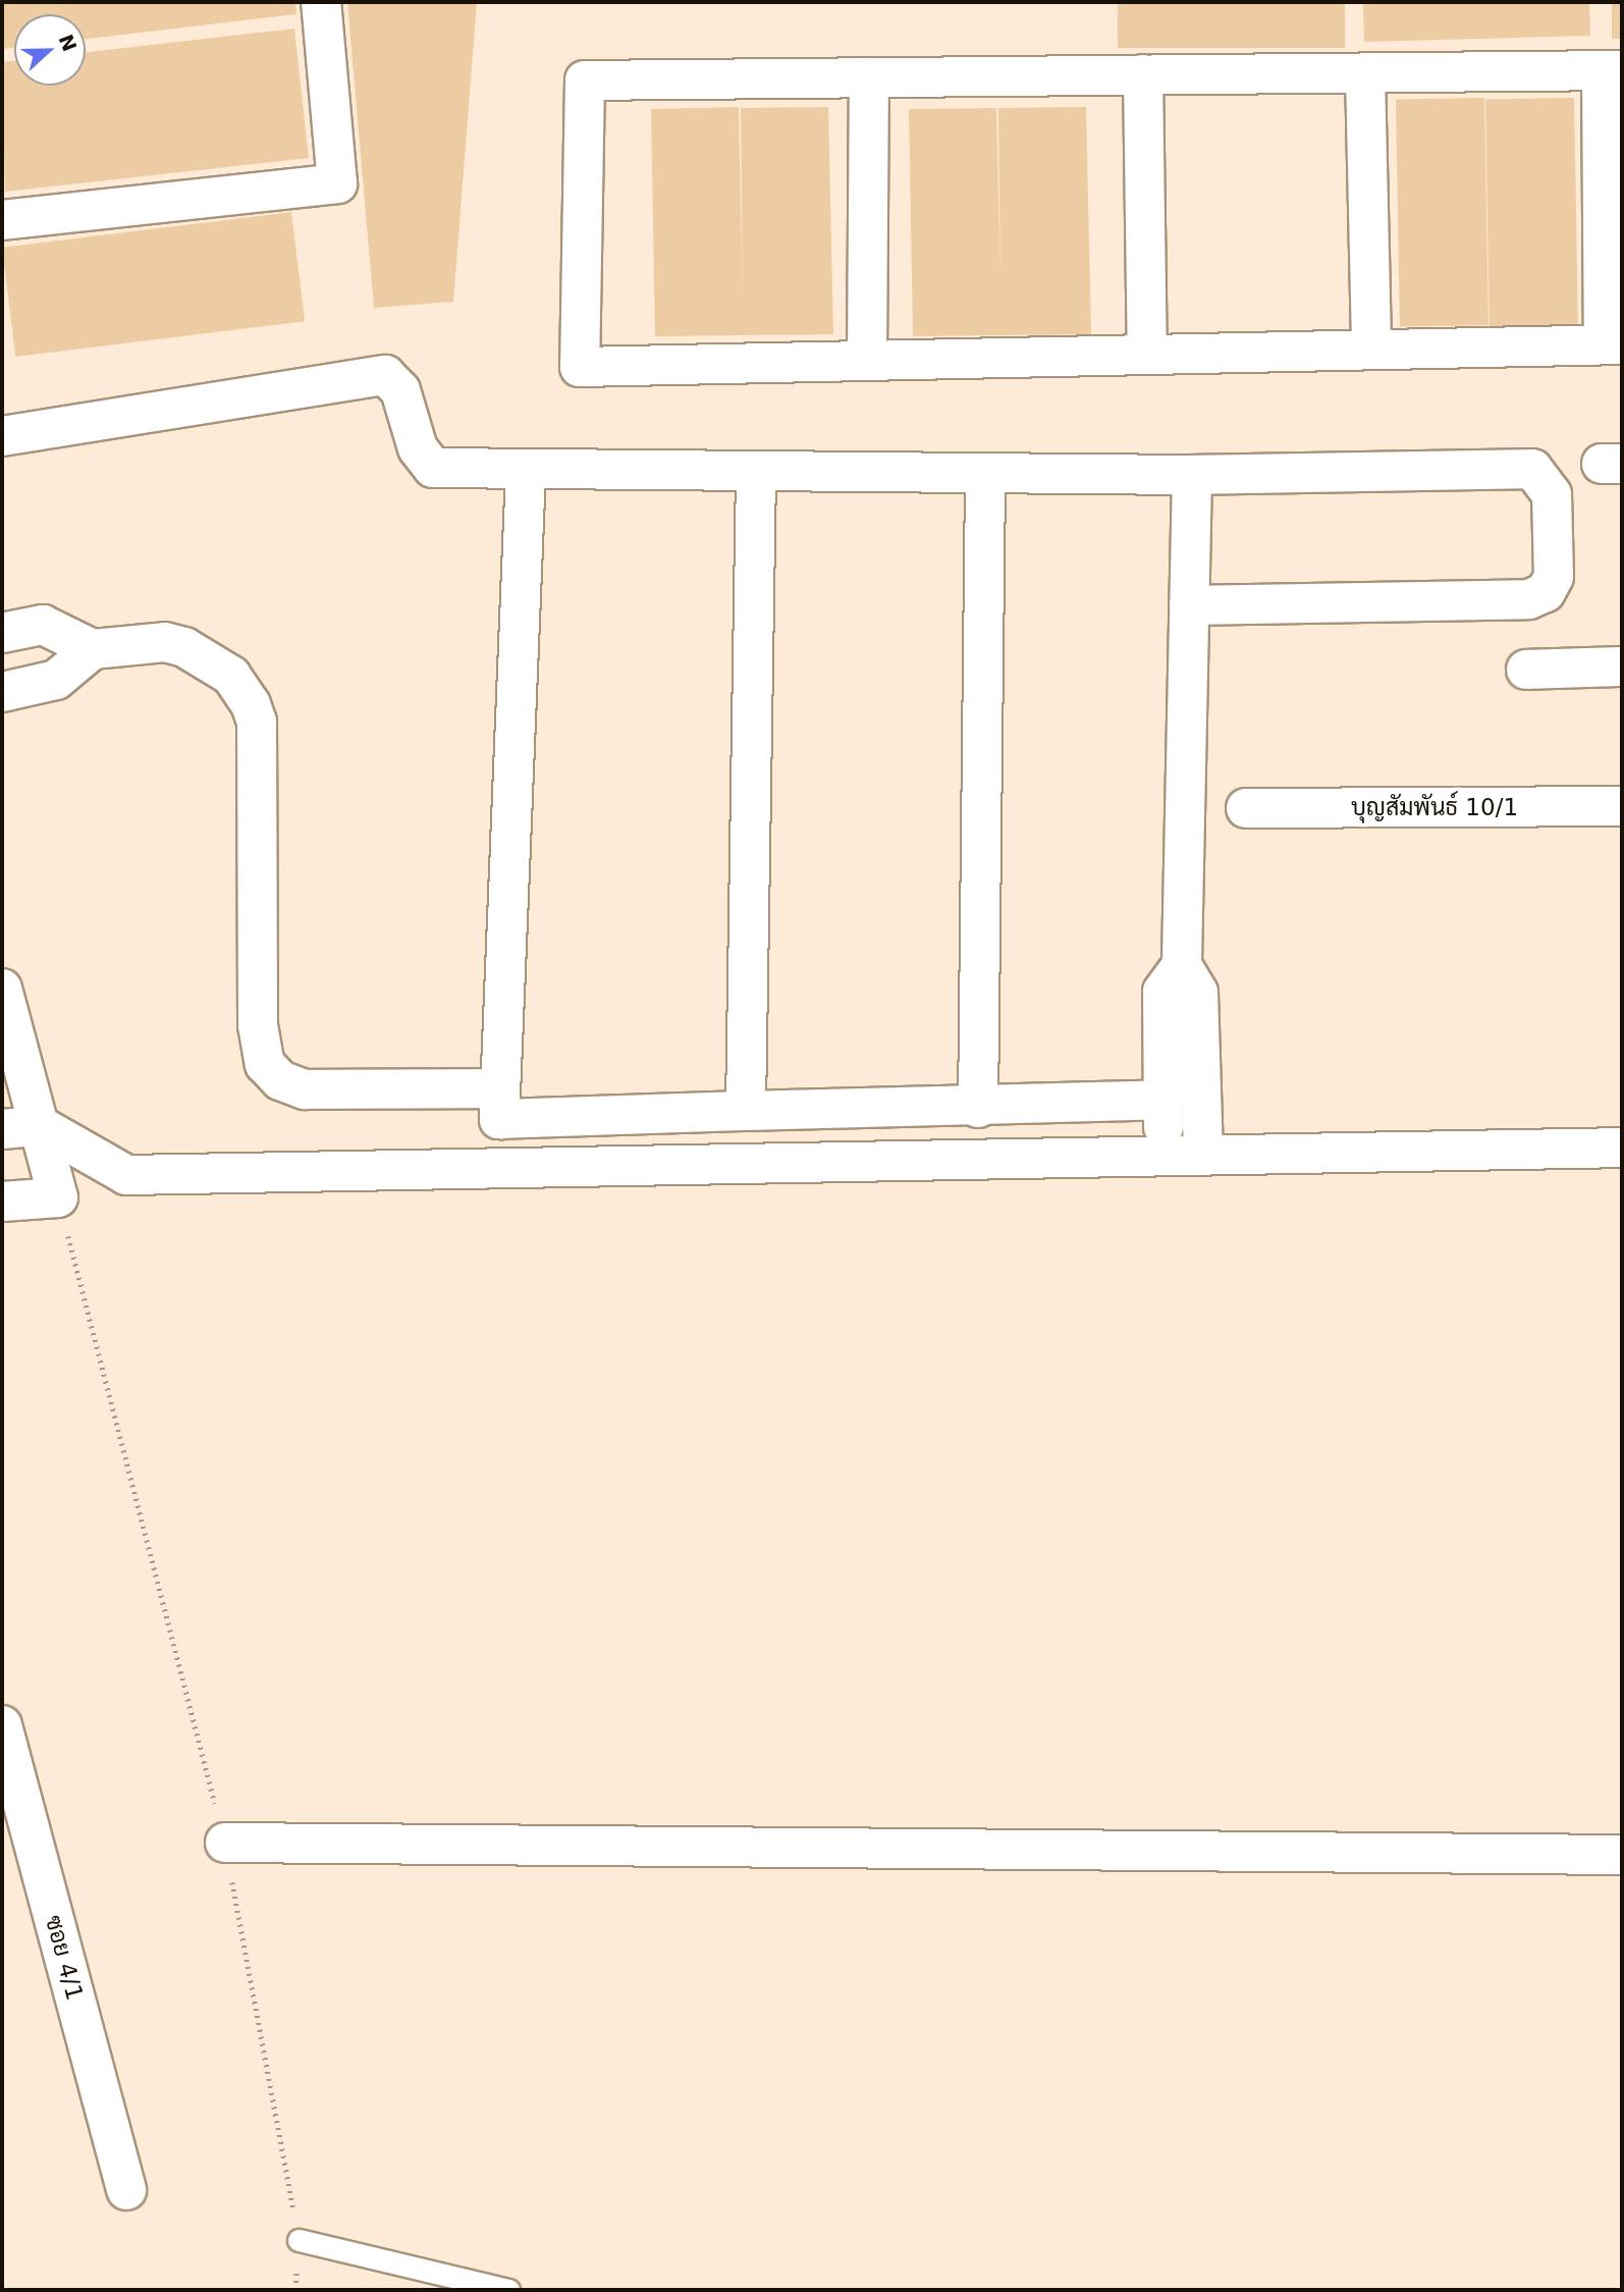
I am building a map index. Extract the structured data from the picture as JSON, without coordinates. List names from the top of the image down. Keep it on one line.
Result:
{"streets":{"street":["บุญสัมพันธ์ 10/1","ซอย 4/1"]},"north":"right"}
